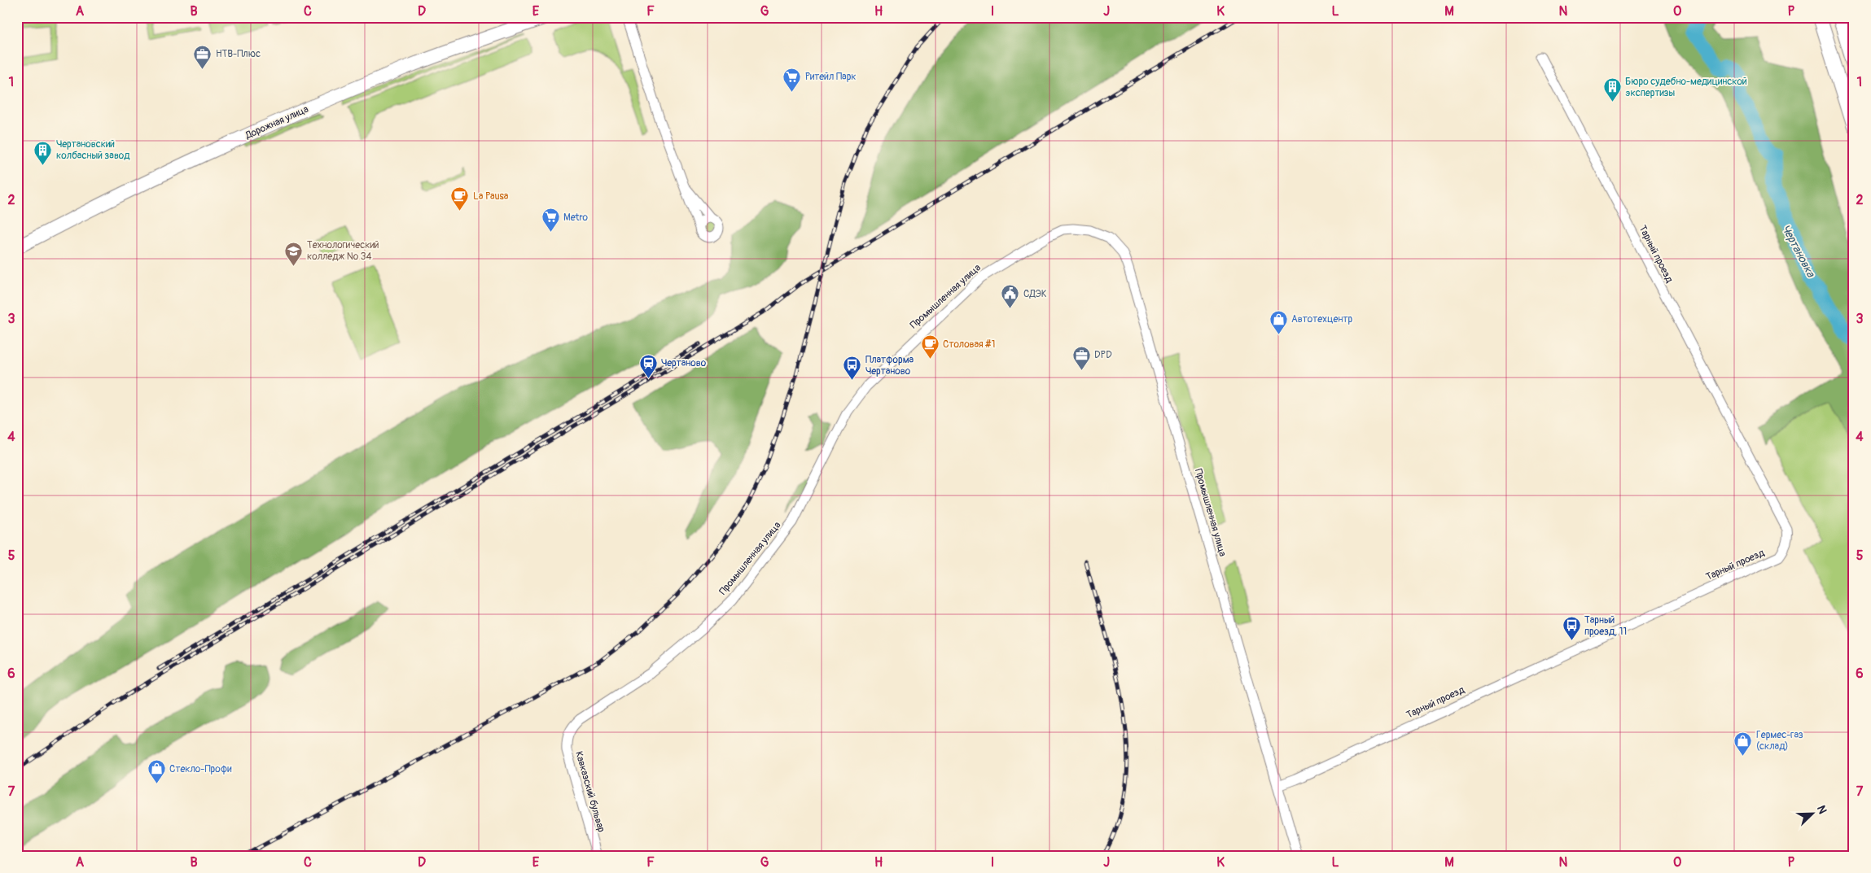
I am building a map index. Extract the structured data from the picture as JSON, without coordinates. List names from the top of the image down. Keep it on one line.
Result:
{"streets":{"main road":["Дорожная улица"],"street":["Тарный проезд","Промышленная улица","Кавказский бульвар"]},"crossings":[["Тарный проезд","Промышленная улица"],["Промышленная улица","Кавказский бульвар"]],"water":["Чертановка"],"places":{"office":["НТВ-Плюс","DPD"],"supermarket":["Ритейл Парк","Metro"],"building":["Бюро судебно-медицинской экспертизы","Чертановский колбасный завод"],"cafe":["La Pausa","Столовая #1"],"school or university":["Технологический колледж № 34"],"public building":["СДЭК"],"shop":["Автотехцентр","Гермес-газ (склад)","Стекло-Профи"],"station":["Чертаново"],"bus stop":["Платформа Чертаново","Тарный проезд, 11"]},"north":"top right","grid":{"columns":["A","B","C","D","E","F","G","H","I","J","K","L","M","N","O","P"],"rows":["1","2","3","4","5","6","7"]}}
